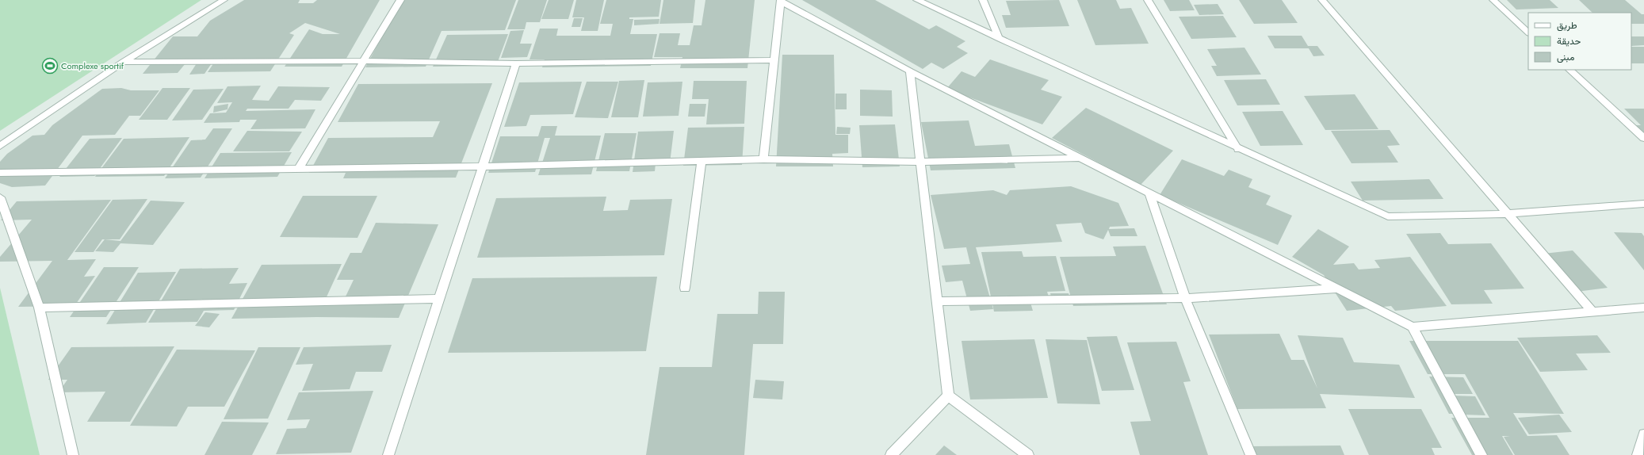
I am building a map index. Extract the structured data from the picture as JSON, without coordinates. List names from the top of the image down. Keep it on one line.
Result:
{"places":{"sports":["Complexe sportif"]},"legend":["طريق","حديقة","مبنى"]}
